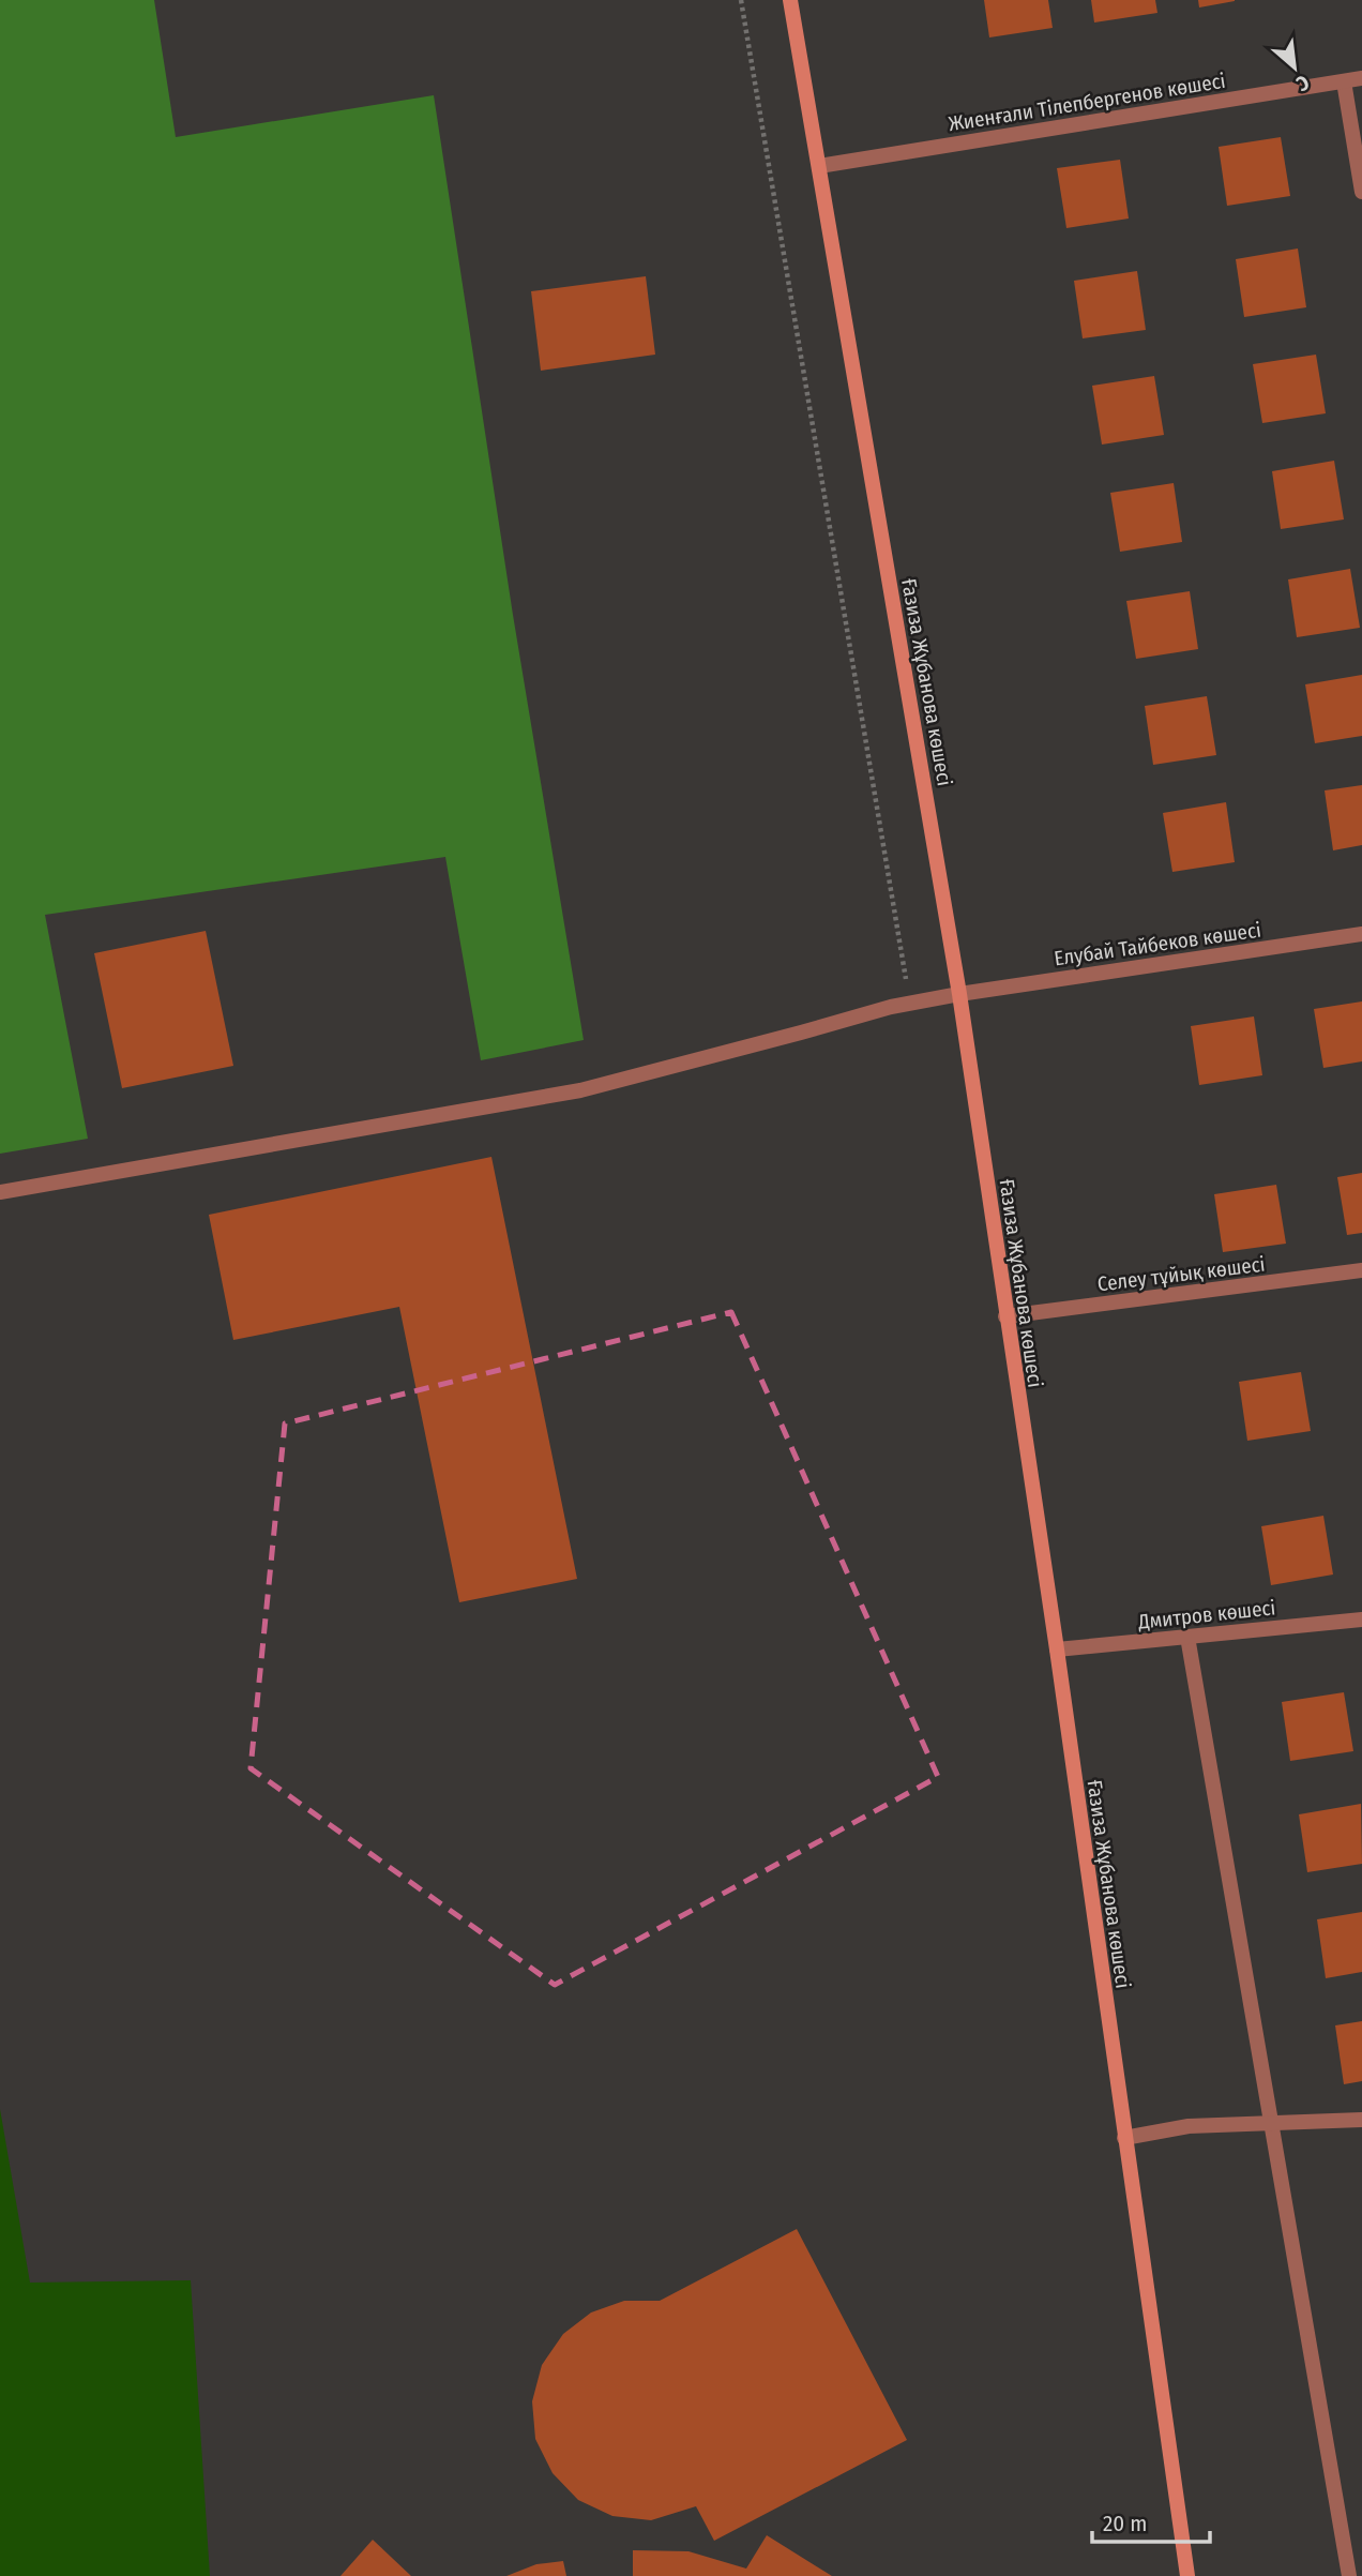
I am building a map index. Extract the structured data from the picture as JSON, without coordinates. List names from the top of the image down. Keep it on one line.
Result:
{"streets":{"main road":["Ғазиза Жұбанова көшесі"],"street":["Жиенғали Тілепбергенов көшесі","Елубай Тайбеков көшесі","Селеу тұйық көшесі","Дмитров көшесі"]},"crossings":[["Жиенғали Тілепбергенов көшесі","Ғазиза Жұбанова көшесі"],["Ғазиза Жұбанова көшесі","Елубай Тайбеков көшесі"],["Ғазиза Жұбанова көшесі","Селеу тұйық көшесі"],["Ғазиза Жұбанова көшесі","Дмитров көшесі"]],"scale_bar":"20 m","north":"bottom right"}
